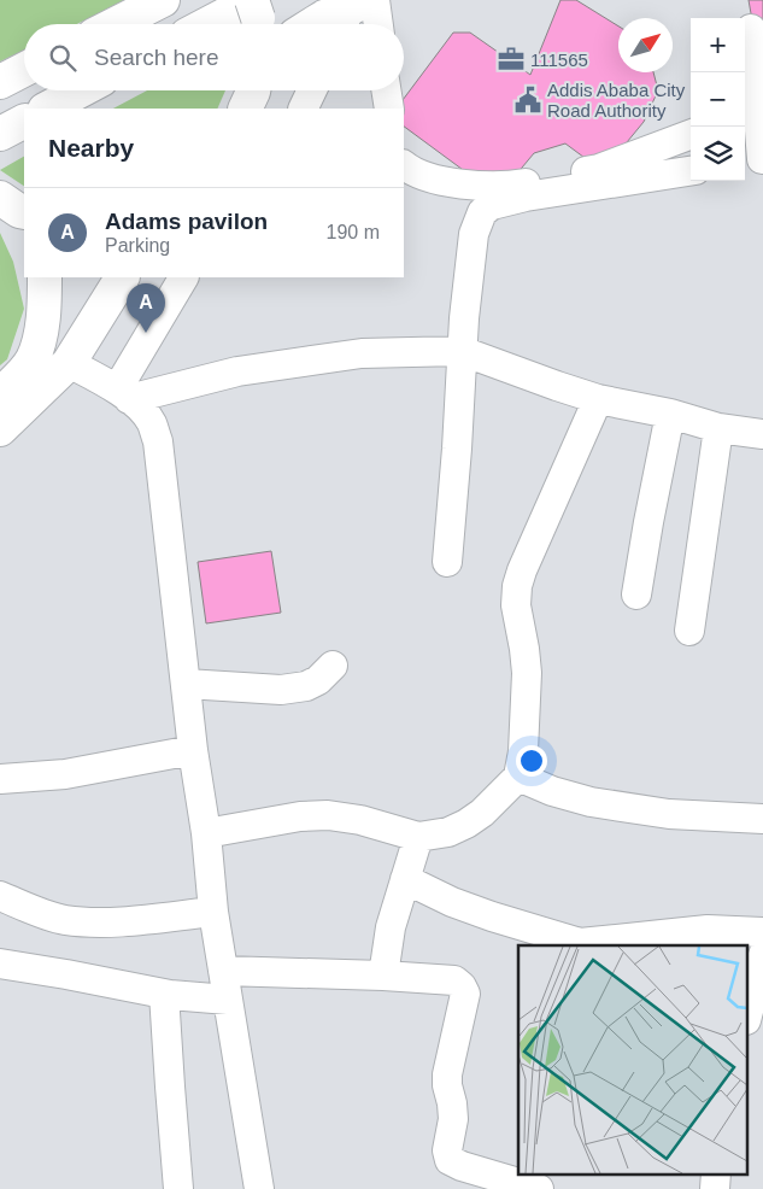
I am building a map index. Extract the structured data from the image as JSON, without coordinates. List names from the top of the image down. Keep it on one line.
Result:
{"places":{"office":["111565"],"public building":["Addis Ababa City Road Authority"]},"north":"top right","page":{"map_buttons":["+","−"],"search":"Search here","heading":"Nearby","list":[{"mark":"A","name":"Adams pavilon","note":"Parking","value":"190 m"}],"pins":"A"}}
